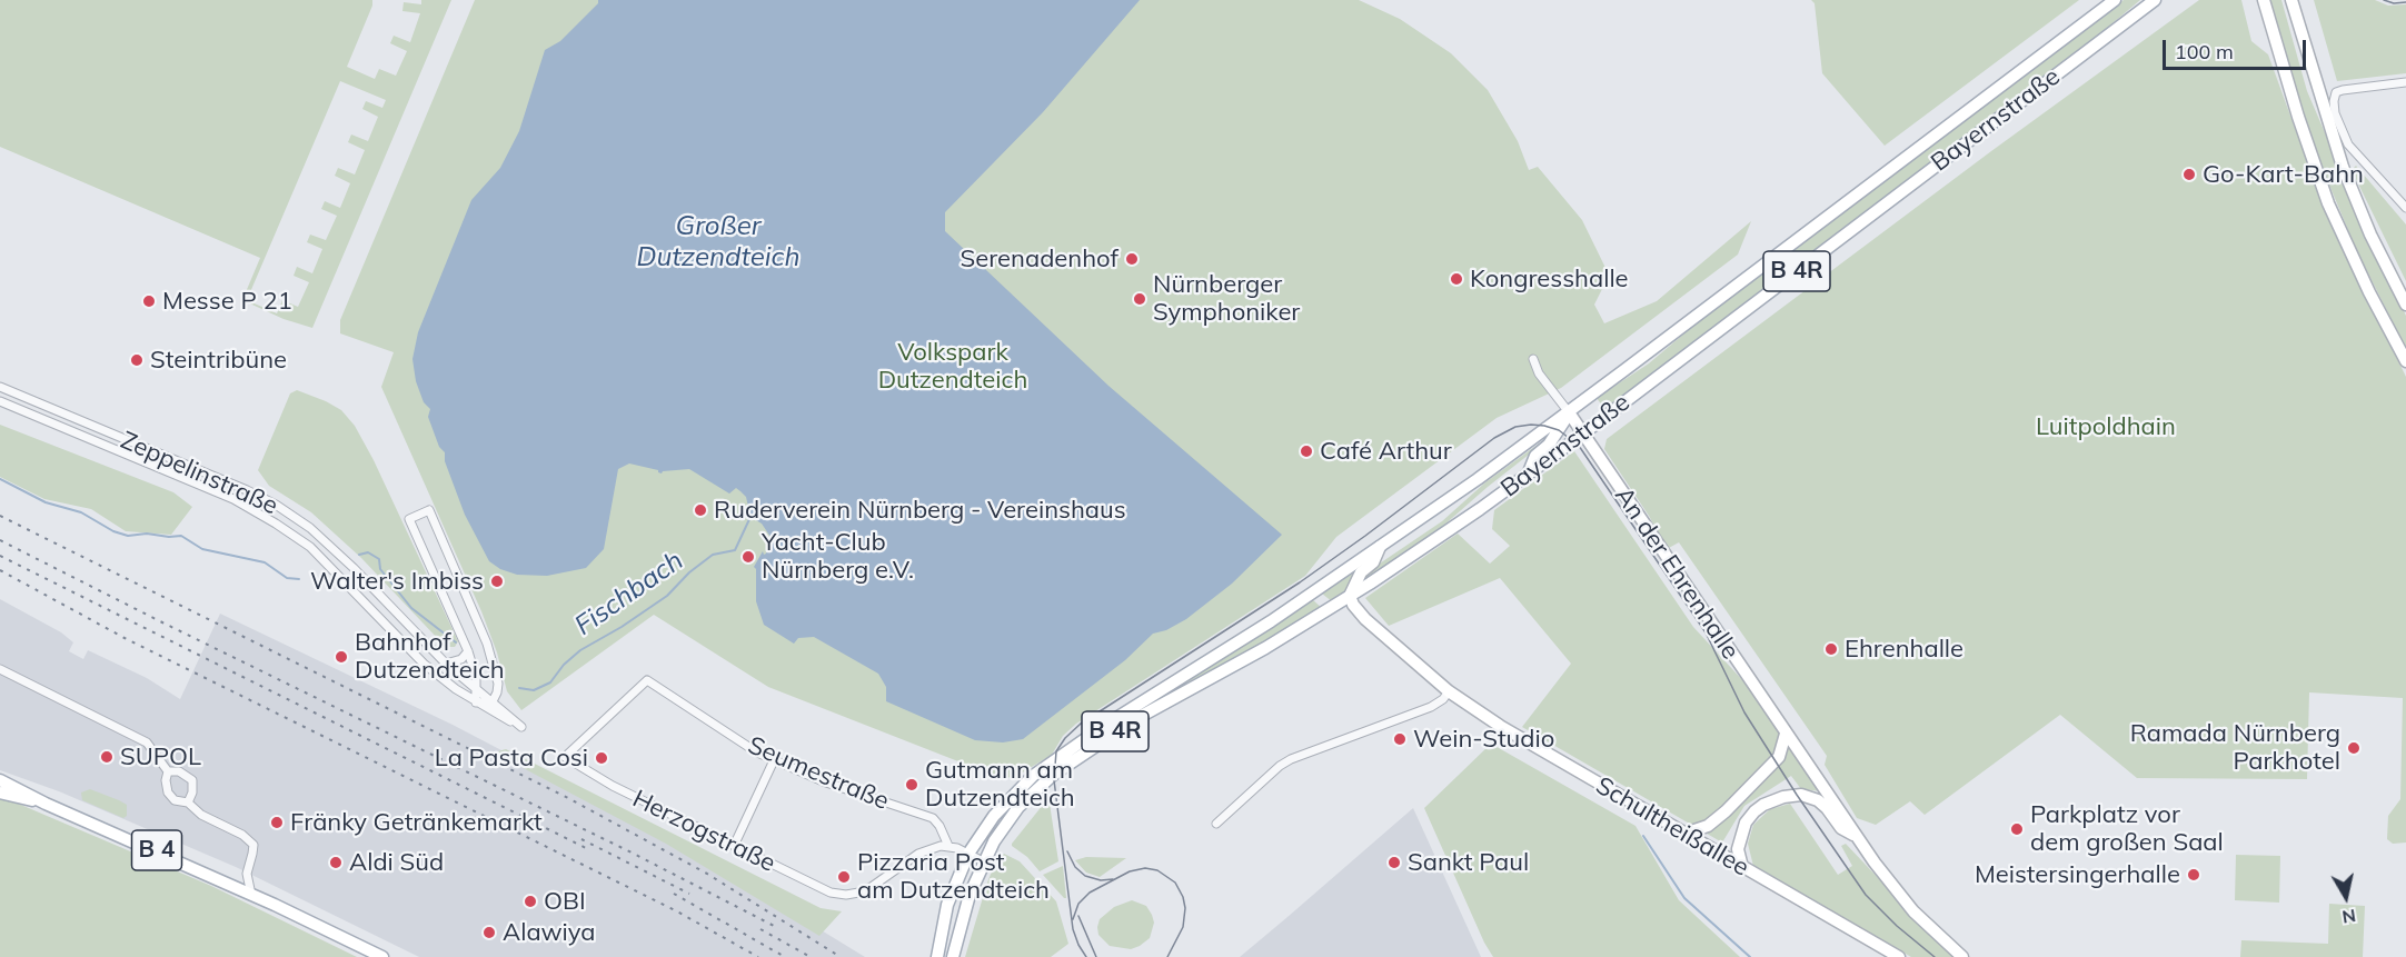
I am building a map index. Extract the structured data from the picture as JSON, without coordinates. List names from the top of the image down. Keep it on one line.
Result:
{"streets":{"main road":["Bayernstraße","B 4R","An der Ehrenhalle","Schultheißallee","B 4"],"street":["Zeppelinstraße","Seumestraße","Herzogstraße"]},"crossings":[["Bayernstraße","B 4R"],["Bayernstraße","An der Ehrenhalle"],["Bayernstraße","Schultheißallee"],["B 4R","An der Ehrenhalle"],["Seumestraße","Herzogstraße"]],"water":["Großer Dutzendteich","Fischbach"],"parks":["Volkspark Dutzendteich","Luitpoldhain"],"places":["Go-Kart-Bahn","Serenadenhof","Kongresshalle","Nürnberger Symphoniker","Messe P 21","Steintribüne","Café Arthur","Ruderverein Nürnberg - Vereinshaus","Yacht-Club Nürnberg e.V.","Walter's Imbiss","Ehrenhalle","Bahnhof Dutzendteich","Wein-Studio","Ramada Nürnberg Parkhotel","SUPOL","La Pasta Cosi","Gutmann am Dutzendteich","Fränky Getränkemarkt","Parkplatz vor dem großen Saal","Aldi Süd","Sankt Paul","Meistersingerhalle","Pizzaria Post am Dutzendteich","OBI","Alawiya"],"scale_bar":"100 m","north":"bottom"}
